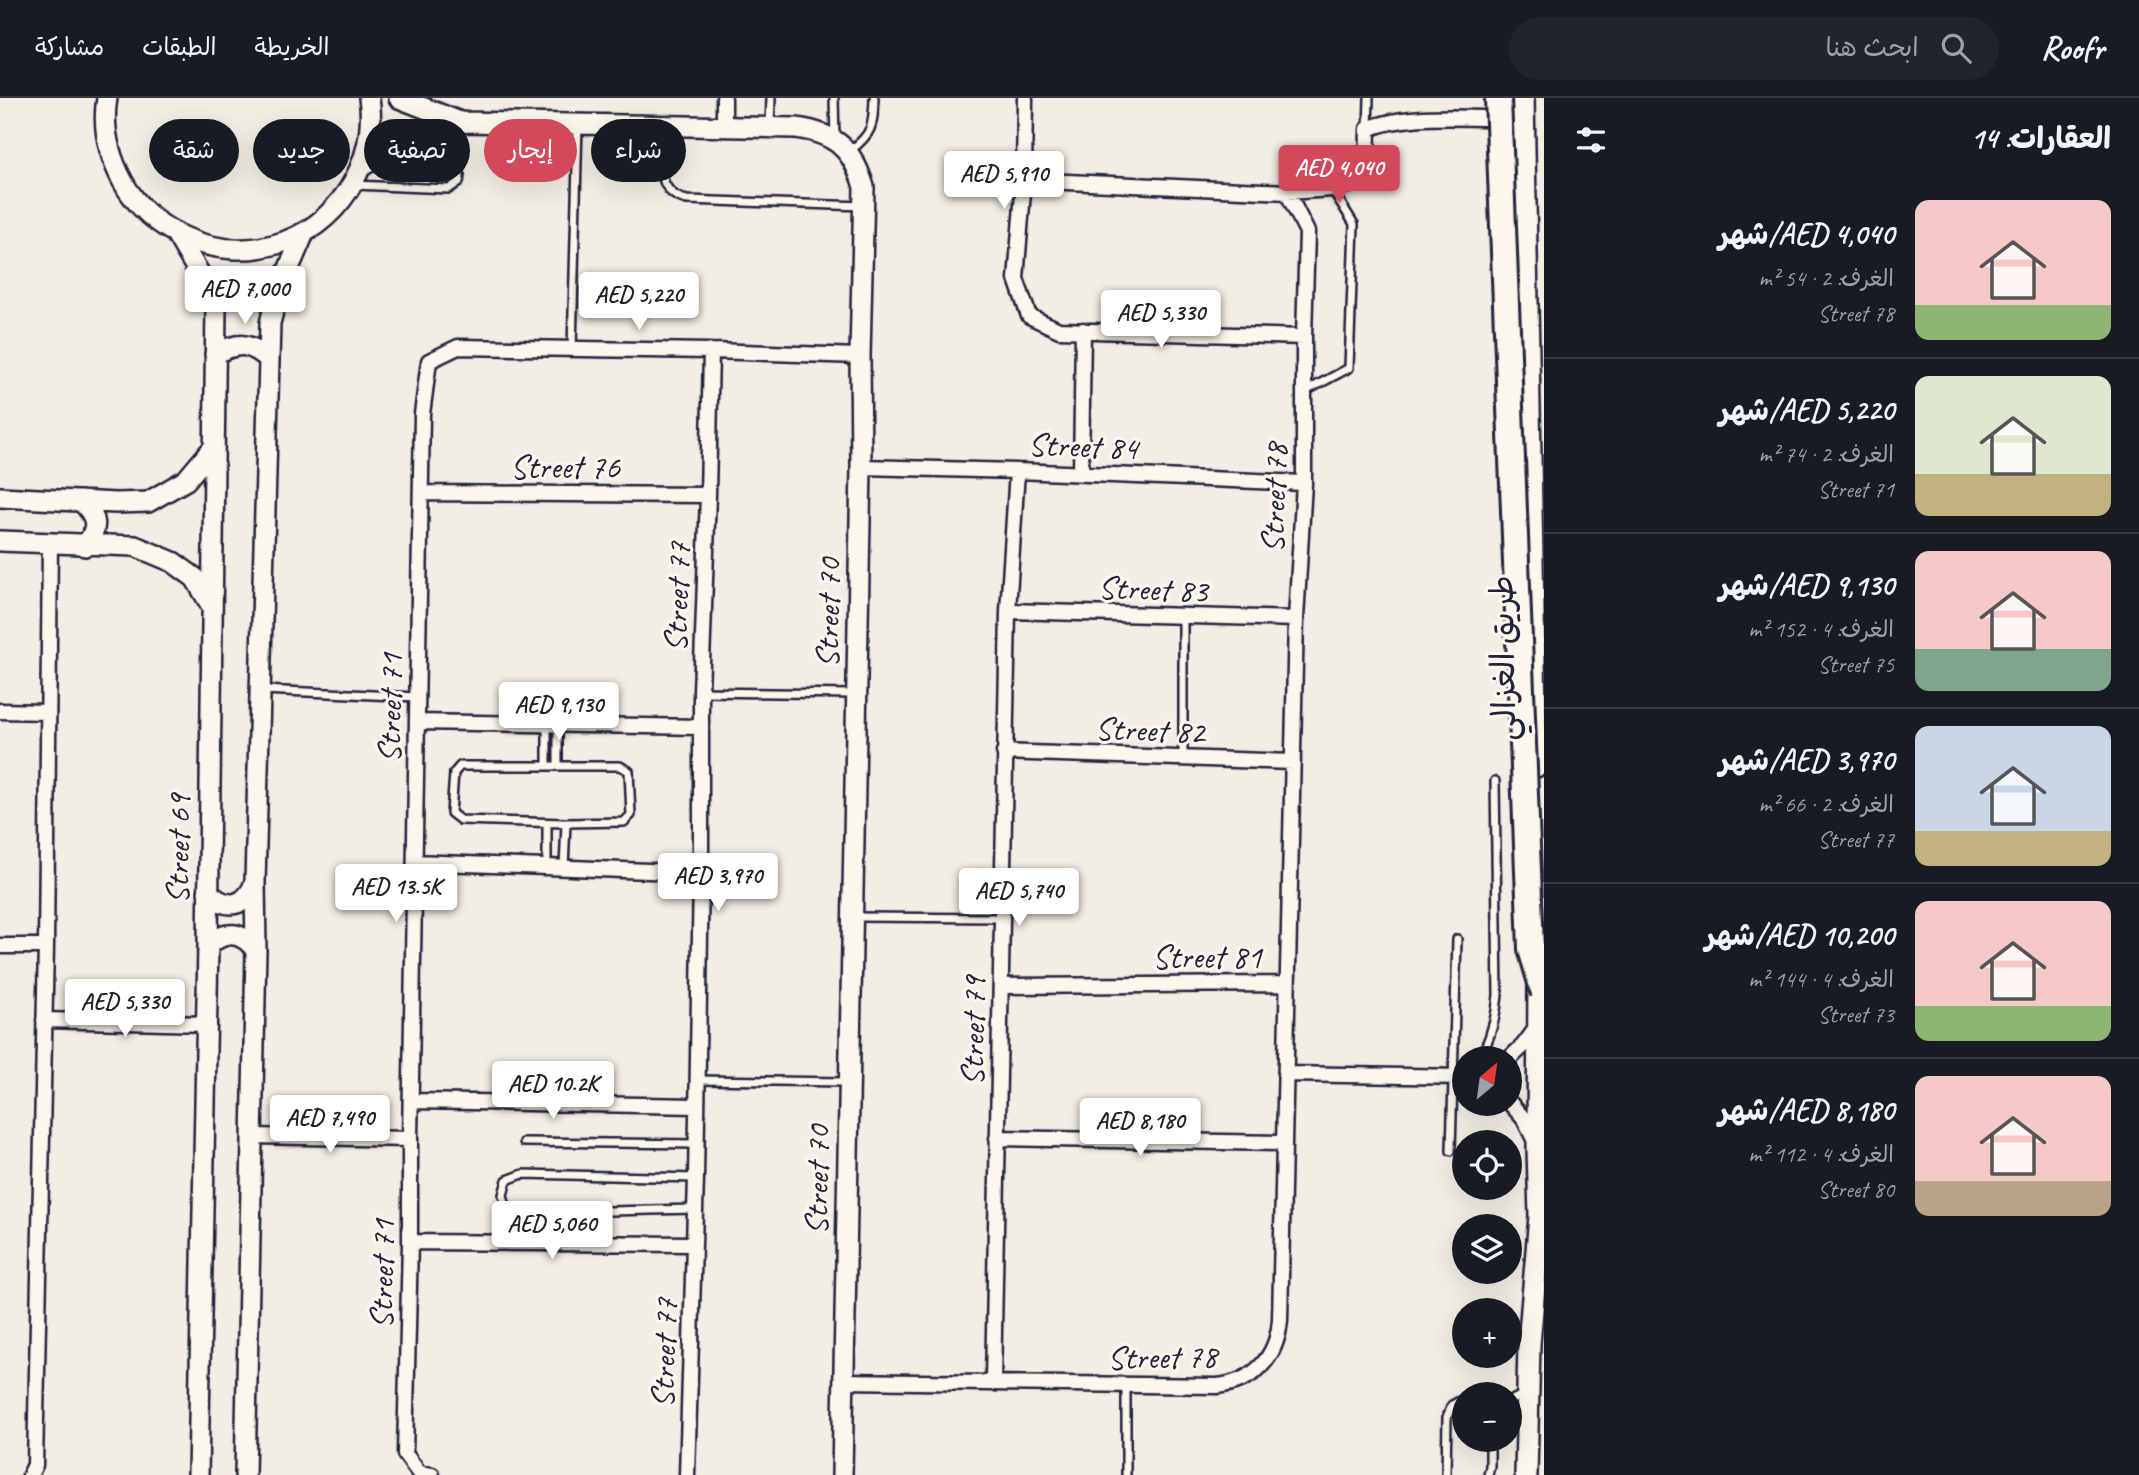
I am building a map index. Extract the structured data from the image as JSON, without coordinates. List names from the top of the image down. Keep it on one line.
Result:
{"streets":{"main road":["طريق الغزالي"],"street":["Street 84","Street 76","Street 78","Street 83","Street 77","Street 70","Street 71","Street 82","Street 69","Street 81","Street 79"]},"crossings":[["Street 84","Street 78"],["Street 84","Street 70"],["Street 84","Street 79"],["Street 76","Street 77"],["Street 76","Street 71"],["Street 78","Street 83"],["Street 78","Street 70"],["Street 78","Street 82"],["Street 78","Street 81"],["Street 78","Street 79"],["Street 83","Street 79"],["Street 77","Street 71"],["Street 70","Street 71"],["Street 82","Street 79"],["Street 81","Street 79"]],"north":"top right","page":{"header":"Roofr","search":"ابحث هنا","nav":["الخريطة","الطبقات","مشاركة"],"heading":"العقارات: 14","chip":["شراء","إيجار","تصفية","جديد","شقة"],"price":["AED 4,040","AED 5,910","AED 7,000","AED 5,220","AED 5,330","AED 9,130","AED 3,970","AED 13.5K","AED 5,740","AED 5,330","AED 10.2K","AED 7,490","AED 8,180","AED 5,060"],"list":[{"name":"AED 4,040/شهر","note":"الغرف: 2 · 54 m² · Street 78"},{"name":"AED 5,220/شهر","note":"الغرف: 2 · 74 m² · Street 71"},{"name":"AED 9,130/شهر","note":"الغرف: 4 · 152 m² · Street 75"},{"name":"AED 3,970/شهر","note":"الغرف: 2 · 66 m² · Street 77"},{"name":"AED 10,200/شهر","note":"الغرف: 4 · 144 m² · Street 73"},{"name":"AED 8,180/شهر","note":"الغرف: 4 · 112 m² · Street 80"}],"map_buttons":["+","−"]}}
